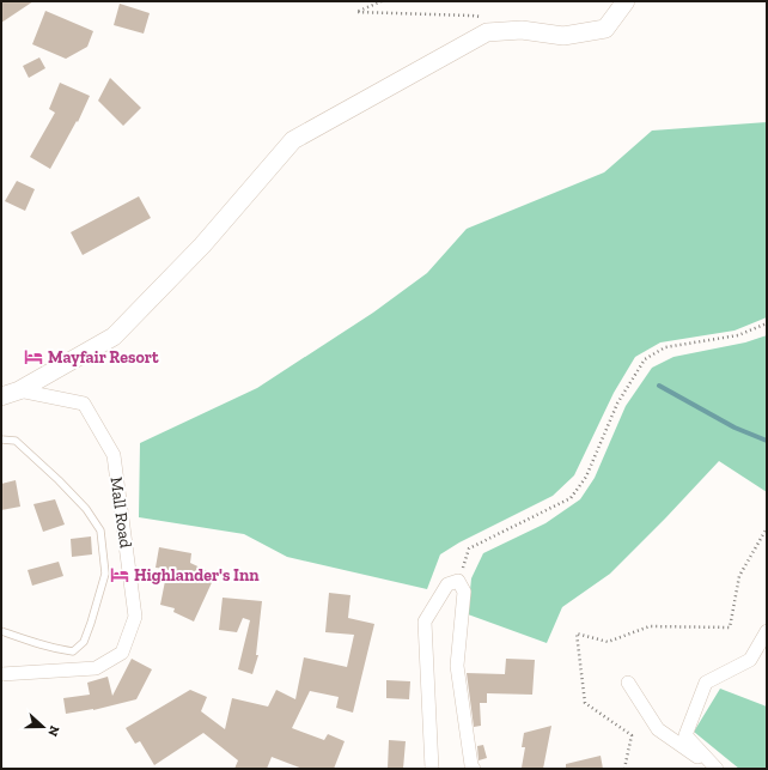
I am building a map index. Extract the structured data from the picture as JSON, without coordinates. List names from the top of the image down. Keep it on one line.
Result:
{"streets":{"street":["Mall Road"]},"places":{"hotel":["Mayfair Resort","Highlander's Inn"]},"north":"right"}
